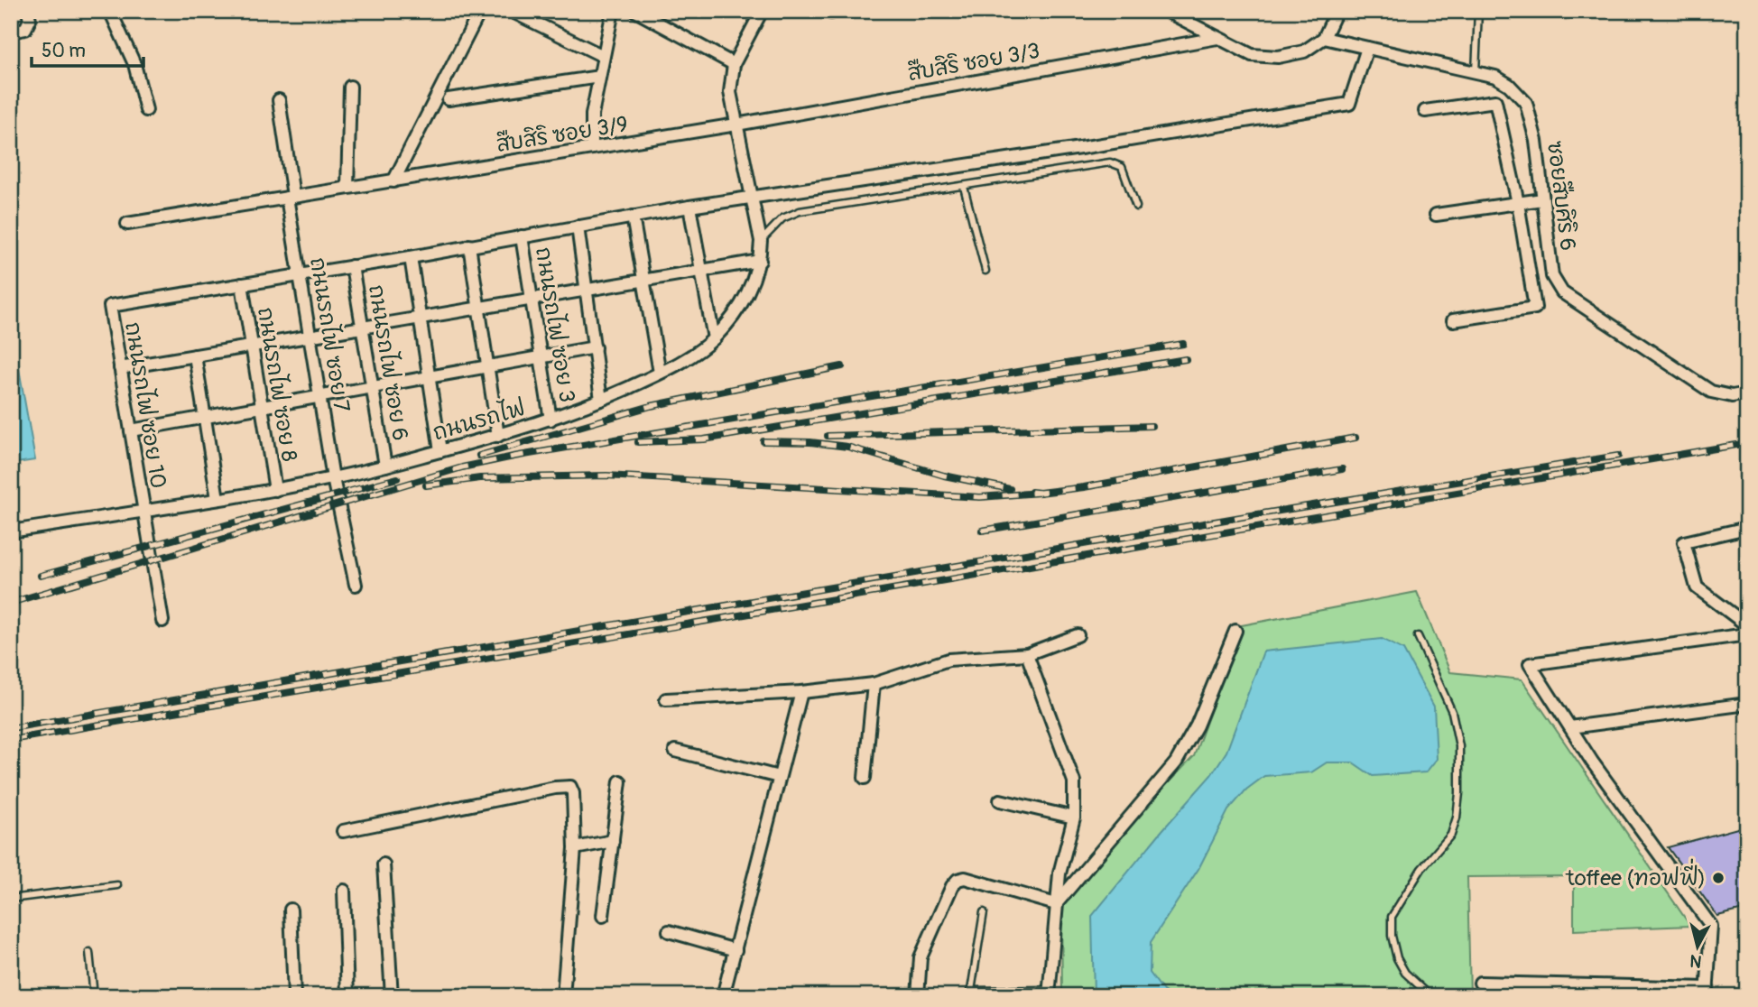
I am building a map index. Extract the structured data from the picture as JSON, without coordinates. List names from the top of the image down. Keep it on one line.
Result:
{"streets":{"street":["สืบสิริ ซอย 3/3","สืบสิริ ซอย 3/9","ซอยสืบศิริ 6","ถนนรถไฟ ซอย 3","ถนนรถไฟ ซอย 7","ถนนรถไฟ ซอย 6","ถนนรถไฟ ซอย 8","ถนนรถไฟ ซอย 10","ถนนรถไฟ"]},"crossings":[["สืบสิริ ซอย 3/3","สืบสิริ ซอย 3/9"],["สืบสิริ ซอย 3/3","ถนนรถไฟ"],["สืบสิริ ซอย 3/9","ถนนรถไฟ ซอย 7"],["สืบสิริ ซอย 3/9","ถนนรถไฟ"],["ถนนรถไฟ ซอย 3","ถนนรถไฟ"],["ถนนรถไฟ ซอย 7","ถนนรถไฟ"],["ถนนรถไฟ ซอย 6","ถนนรถไฟ"],["ถนนรถไฟ ซอย 8","ถนนรถไฟ ซอย 10"],["ถนนรถไฟ ซอย 8","ถนนรถไฟ"],["ถนนรถไฟ ซอย 10","ถนนรถไฟ"]],"places":["toffee (ทอฟฟี่)"],"scale_bar":"50 m","north":"bottom"}
